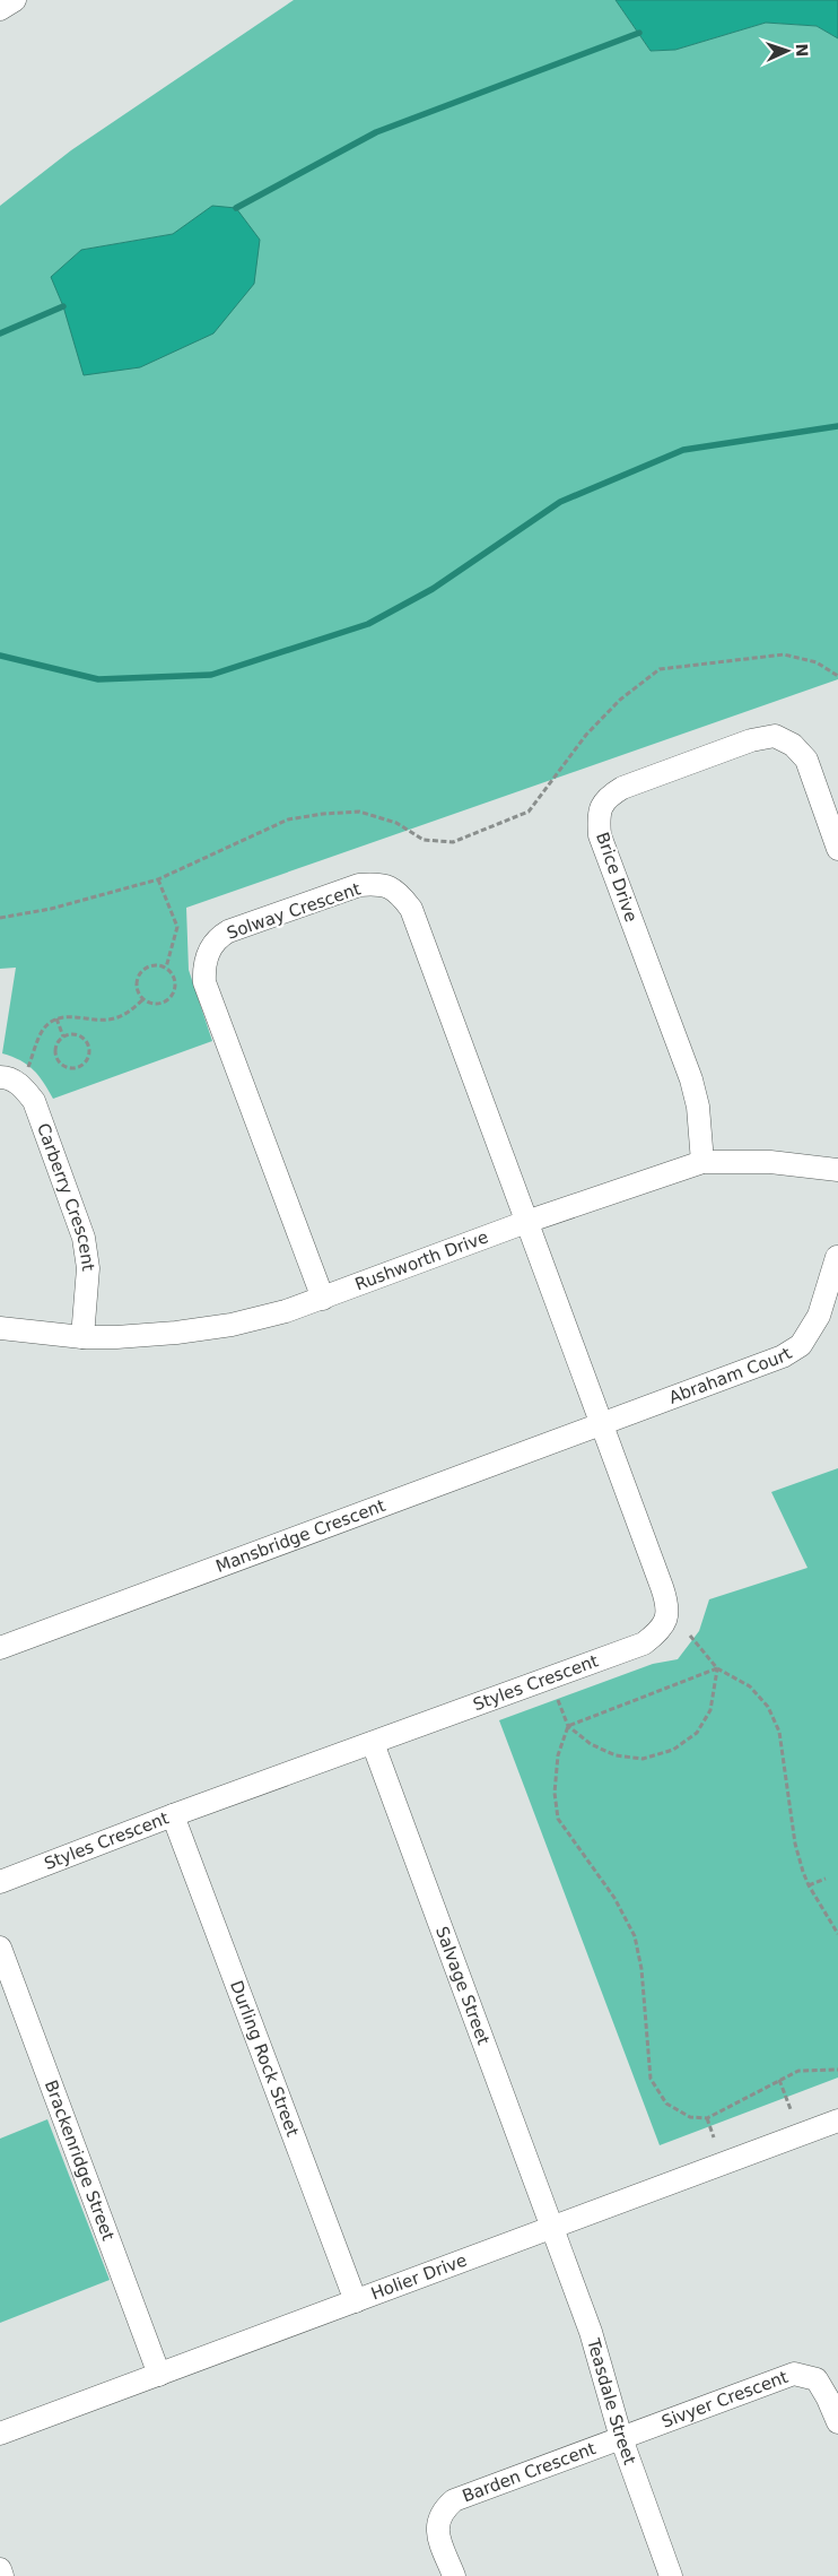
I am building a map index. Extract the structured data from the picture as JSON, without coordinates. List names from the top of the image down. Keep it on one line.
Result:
{"streets":{"street":["Brice Drive","Solway Crescent","Carberry Crescent","Rushworth Drive","Abraham Court","Mansbridge Crescent","Styles Crescent","Salvage Street","Durling Rock Street","Brackenridge Street","Holier Drive","Sivyer Crescent","Teasdale Street","Barden Crescent"]},"crossings":[["Brice Drive","Rushworth Drive"],["Solway Crescent","Rushworth Drive"],["Solway Crescent","Styles Crescent"],["Carberry Crescent","Rushworth Drive"],["Rushworth Drive","Styles Crescent"],["Abraham Court","Mansbridge Crescent"],["Abraham Court","Styles Crescent"],["Mansbridge Crescent","Styles Crescent"],["Styles Crescent","Salvage Street"],["Styles Crescent","Durling Rock Street"],["Salvage Street","Holier Drive"],["Salvage Street","Teasdale Street"],["Durling Rock Street","Holier Drive"],["Brackenridge Street","Holier Drive"],["Holier Drive","Teasdale Street"],["Sivyer Crescent","Teasdale Street"],["Sivyer Crescent","Barden Crescent"],["Teasdale Street","Barden Crescent"]],"north":"right"}
